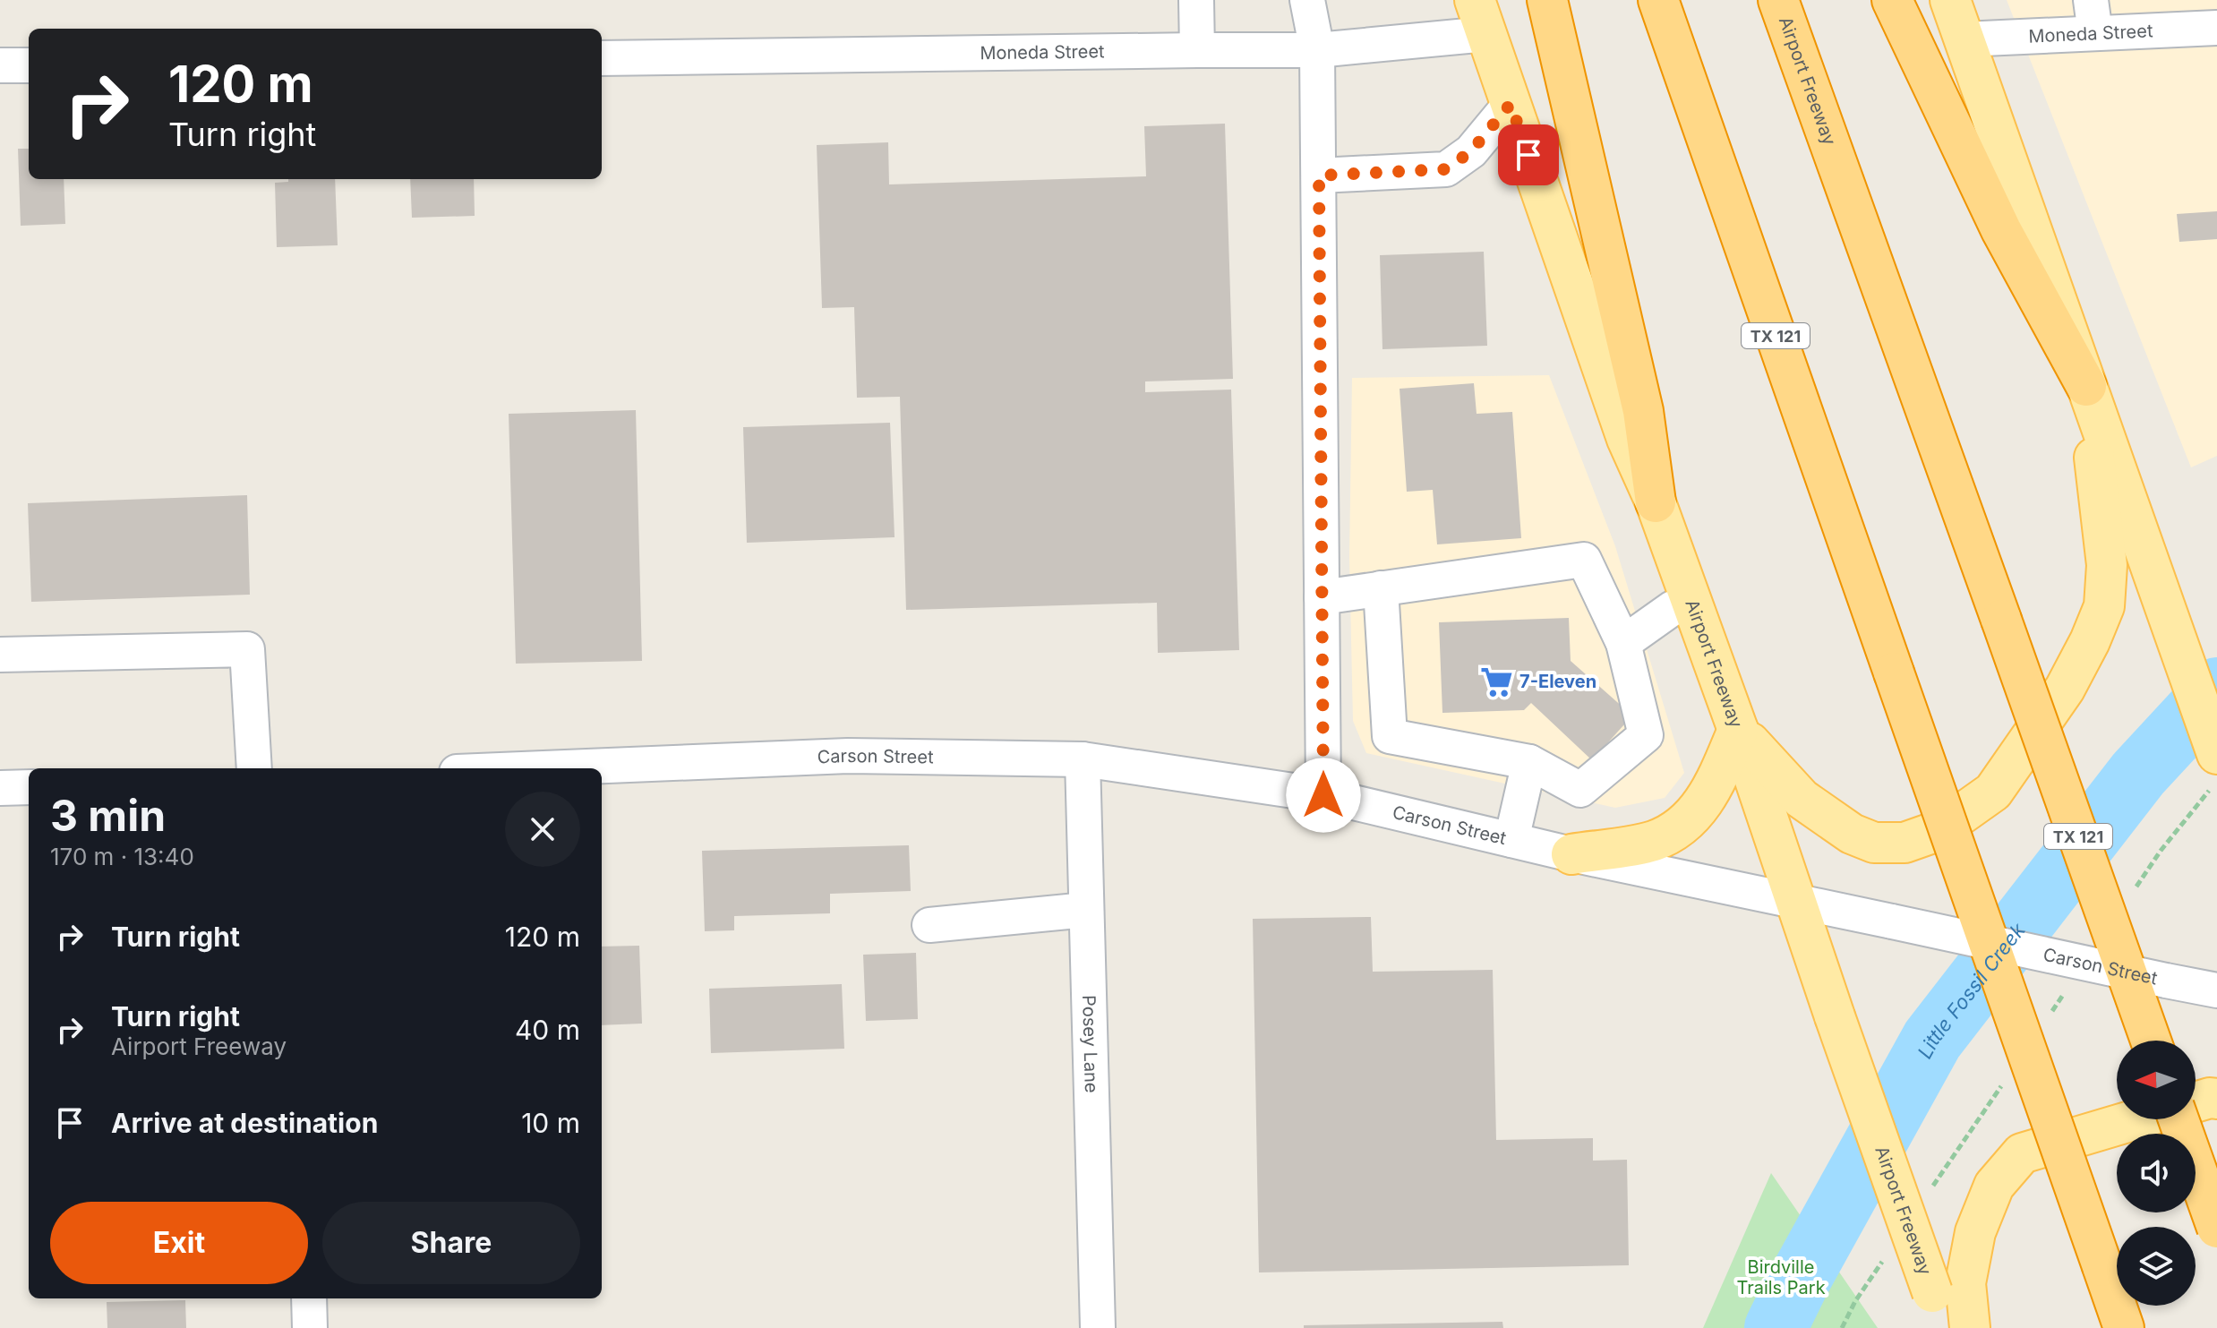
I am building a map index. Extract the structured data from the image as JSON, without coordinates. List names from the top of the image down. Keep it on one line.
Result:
{"streets":{"highway":["Airport Freeway","TX 121"],"street":["Moneda Street","Carson Street","Posey Lane"]},"crossings":[["Moneda Street","Airport Freeway"],["Airport Freeway","Carson Street"],["Carson Street","Posey Lane"]],"water":["Little Fossil Creek"],"parks":["Birdville Trails Park"],"places":{"supermarket":["7-Eleven"]},"north":"left","page":{"turn":["120 m","Turn right"],"heading":["3 min","170 m · 13:40"],"list":[{"name":"Turn right","value":"120 m"},{"name":"Turn right","note":"Airport Freeway","value":"40 m"},{"name":"Arrive at destination","value":"10 m"}],"buttons":["Exit","Share"]}}
